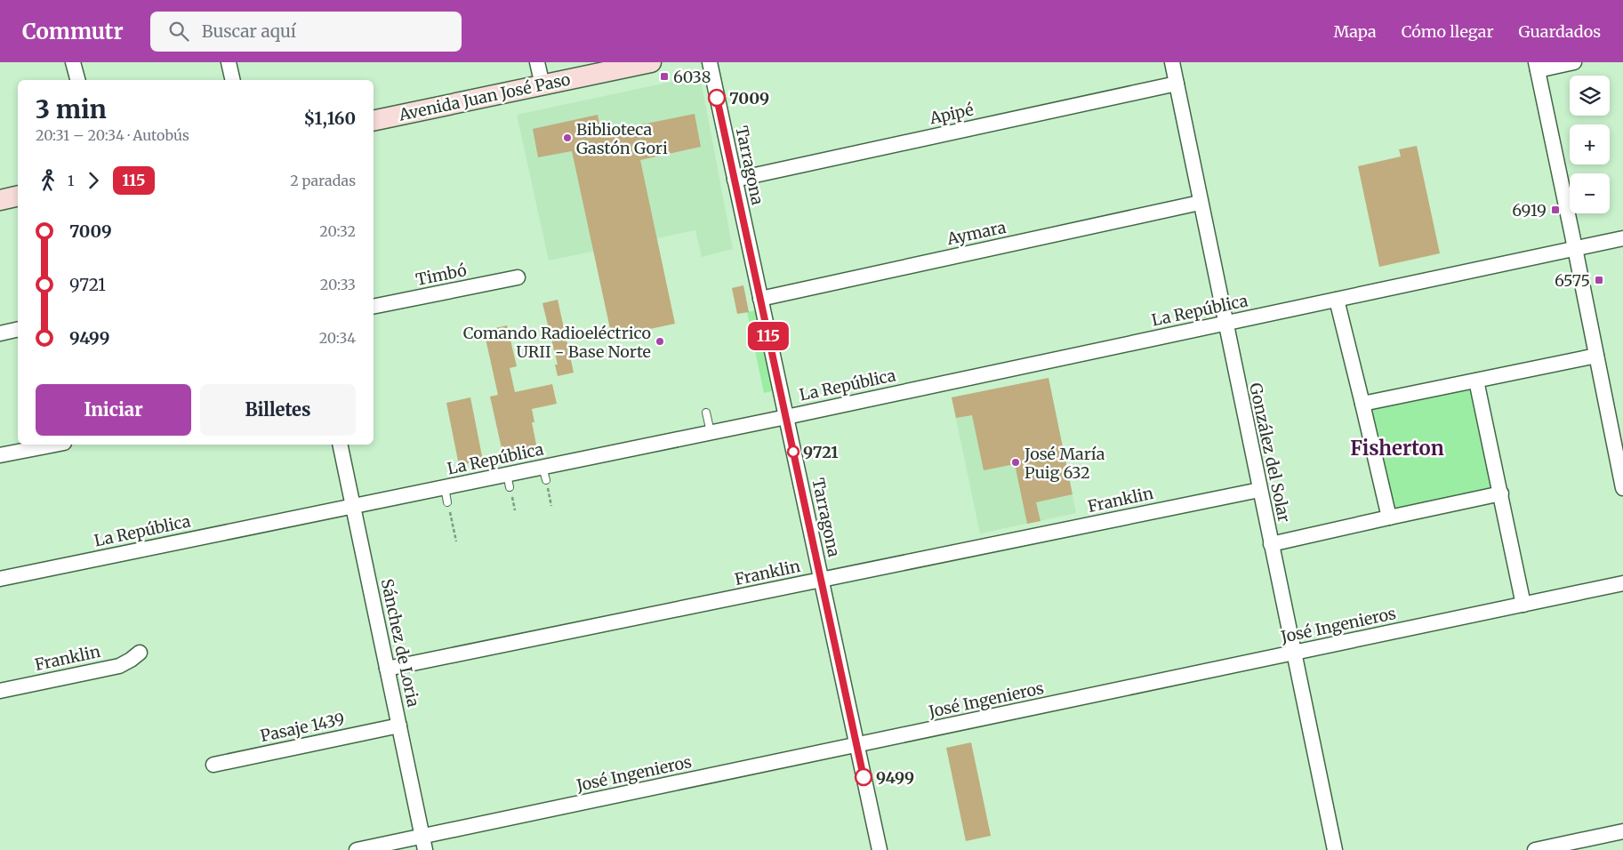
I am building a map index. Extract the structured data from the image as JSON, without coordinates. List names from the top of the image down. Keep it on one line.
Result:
{"streets":{"main road":["Avenida Juan José Paso"],"street":["Apipé","Tarragona","Aymara","Timbó","La República","González del Solar","Franklin","José Ingenieros","Sánchez de Loria","Pasaje 1439"]},"crossings":[["Apipé","Tarragona"],["Apipé","González del Solar"],["Tarragona","Aymara"],["Tarragona","La República"],["Tarragona","Franklin"],["Tarragona","José Ingenieros"],["Aymara","González del Solar"],["La República","González del Solar"],["La República","Sánchez de Loria"],["González del Solar","Franklin"],["González del Solar","José Ingenieros"],["Franklin","Sánchez de Loria"],["José Ingenieros","Sánchez de Loria"],["Sánchez de Loria","Pasaje 1439"]],"districts":["Fisherton"],"places":{"transit":["6038","6919","6575"],"other":["7009","Biblioteca Gastón Gori","Comando Radioeléctrico URII - Base Norte","9721","José María Puig 632","9499"]},"lines":["bus line 115"],"page":{"header":"Commutr","search":"Buscar aquí","nav":["Mapa","Cómo llegar","Guardados"],"on_map":"115","map_buttons":["+","−"],"heading":["3 min","20:31 – 20:34 · Autobús","$1,160"],"legs":["1","115","2 paradas"],"list":[{"name":"7009","value":"20:32"},{"name":"9721","value":"20:33"},{"name":"9499","value":"20:34"}],"buttons":["Iniciar","Billetes"]}}
